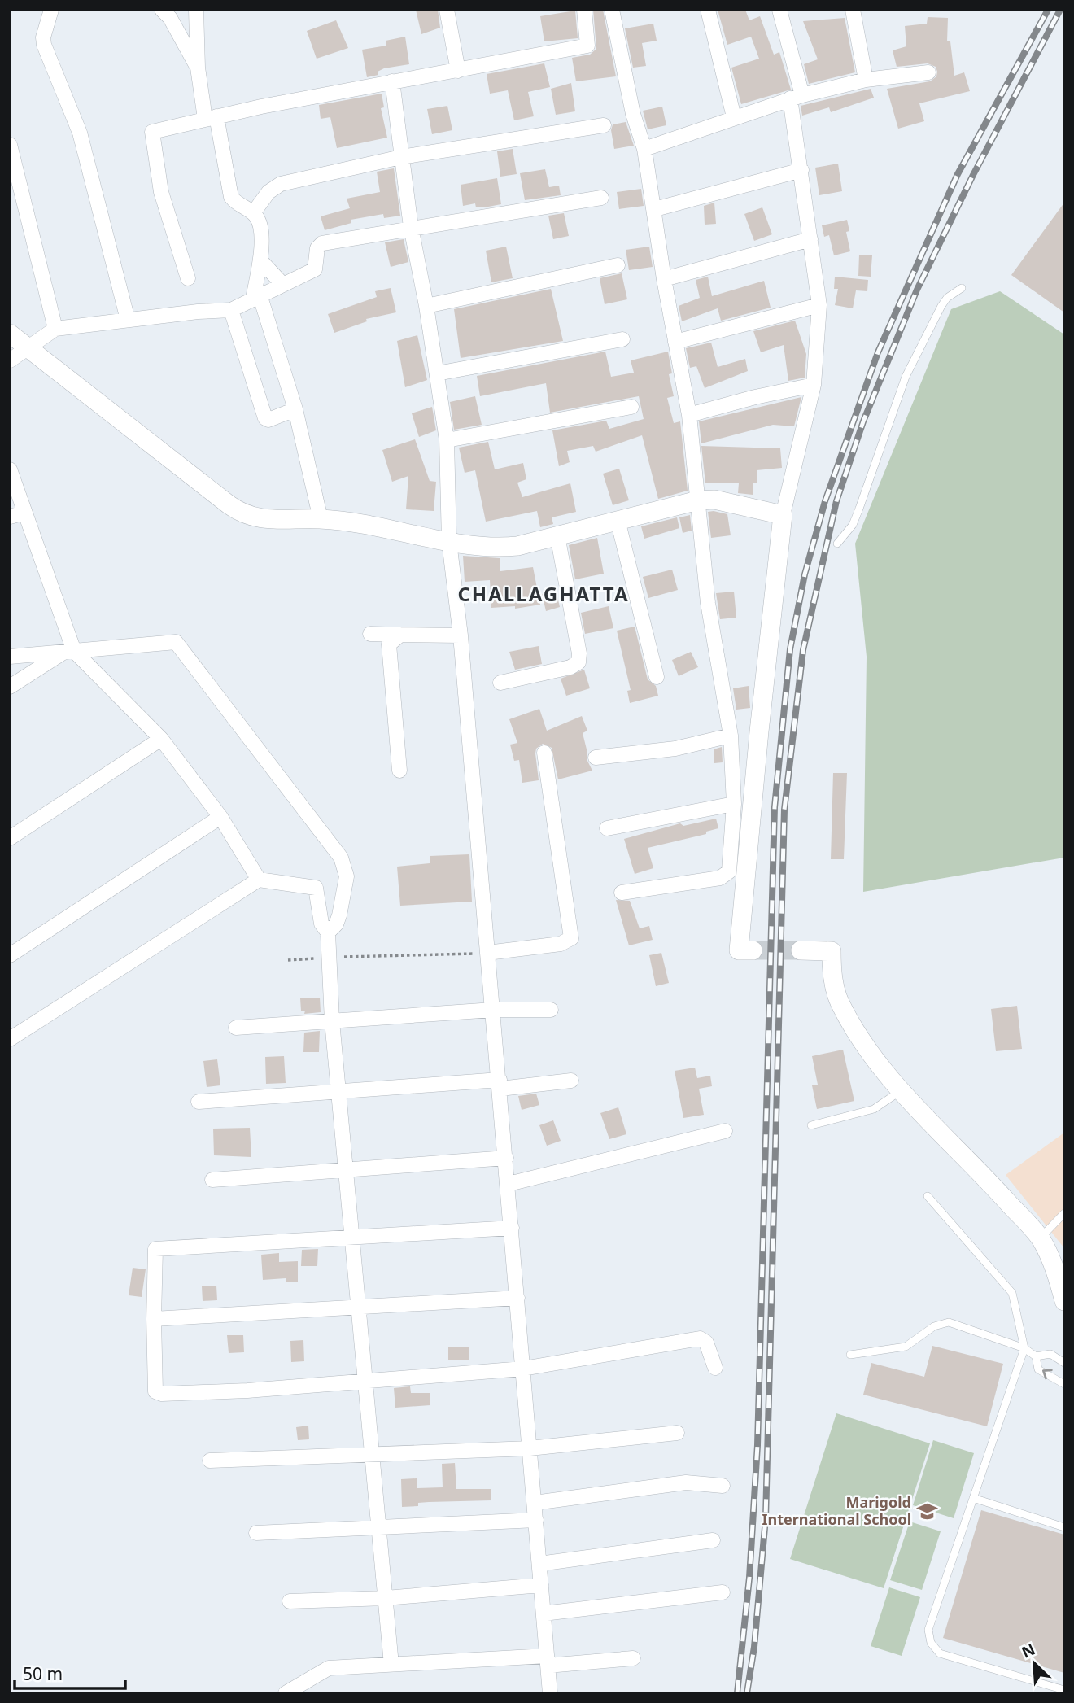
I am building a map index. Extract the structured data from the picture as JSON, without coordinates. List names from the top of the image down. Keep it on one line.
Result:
{"districts":["CHALLAGHATTA"],"places":{"school or university":["Marigold International School"]},"scale_bar":"50 m","north":"top left"}
